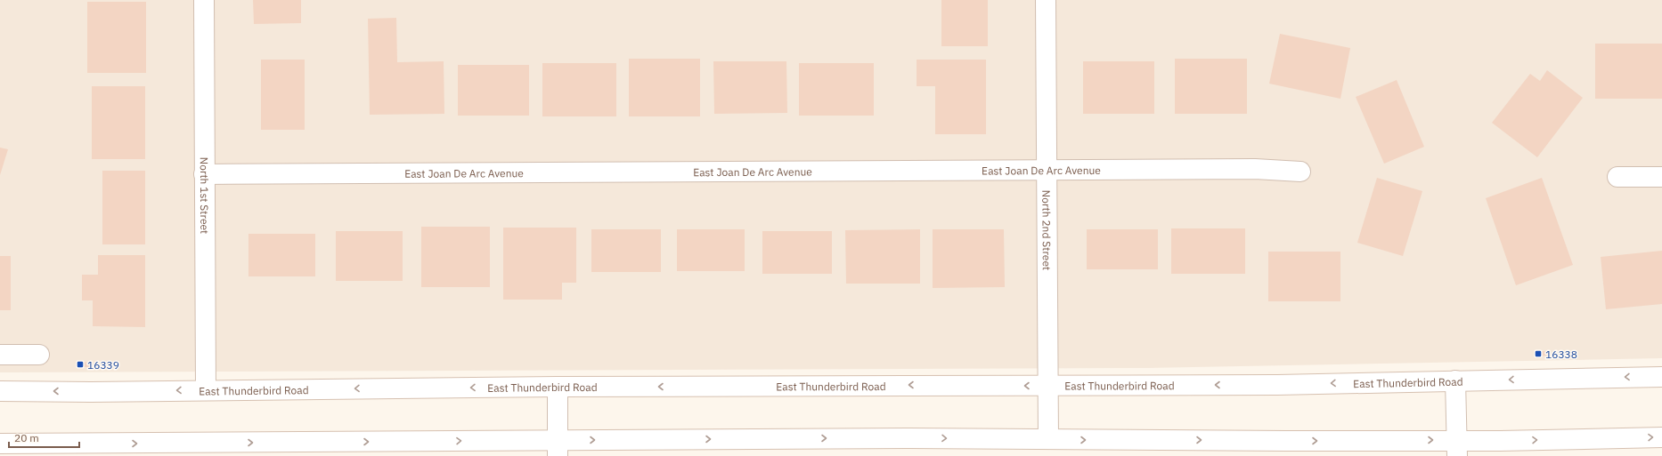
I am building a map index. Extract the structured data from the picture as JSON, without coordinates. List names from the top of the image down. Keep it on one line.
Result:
{"streets":{"main road":["East Joan De Arc Avenue","North 1st Street","North 2nd Street","East Thunderbird Road"]},"crossings":[["East Joan De Arc Avenue","North 1st Street"],["East Joan De Arc Avenue","North 2nd Street"],["North 1st Street","East Thunderbird Road"],["North 2nd Street","East Thunderbird Road"]],"places":{"transit":["16338","16339"]},"scale_bar":"20 m"}
